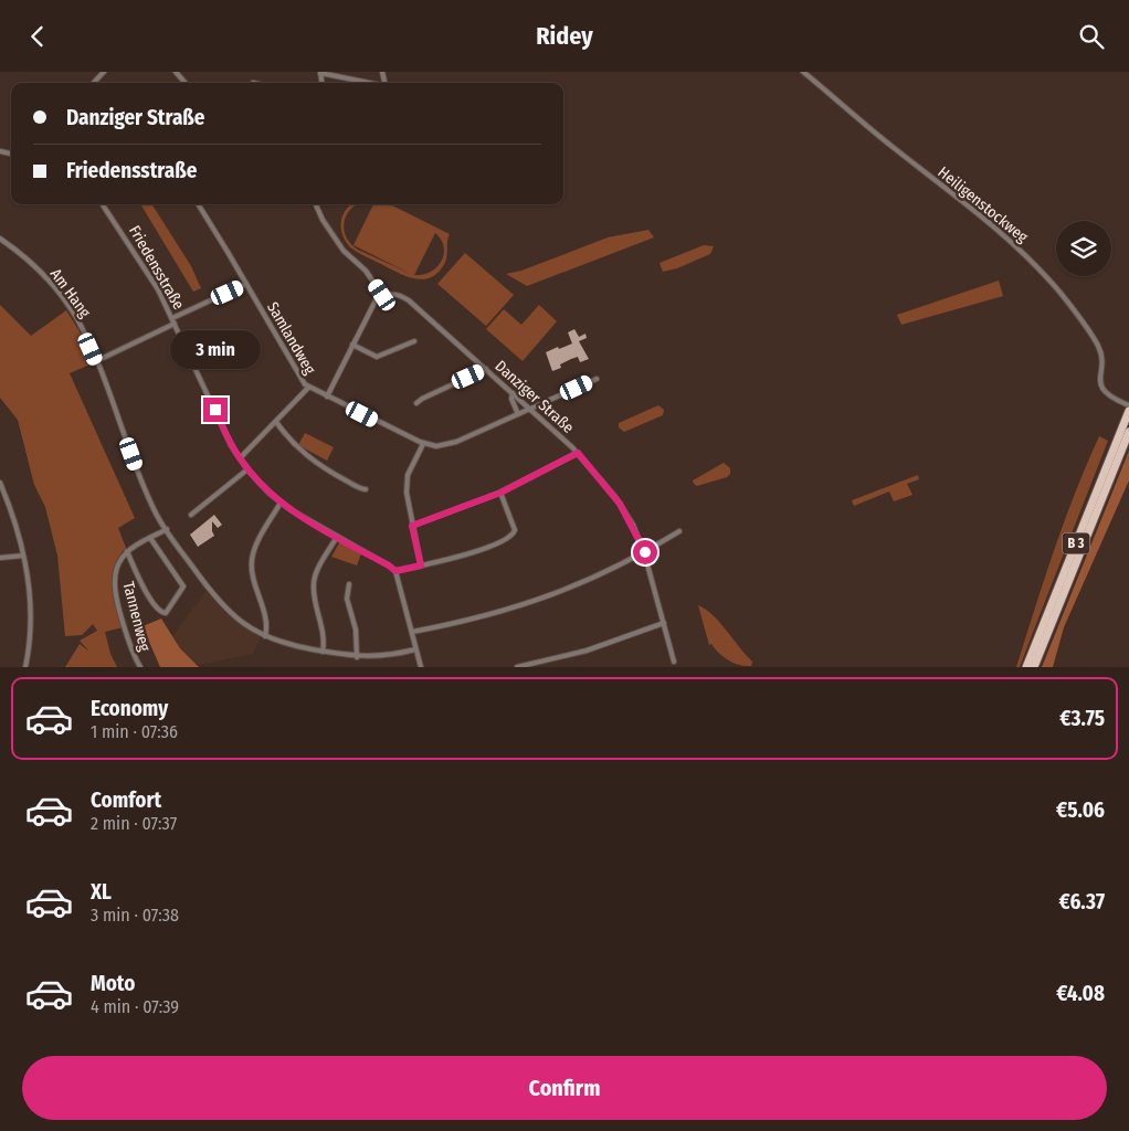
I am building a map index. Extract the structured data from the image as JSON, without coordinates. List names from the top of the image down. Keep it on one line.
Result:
{"streets":{"highway":["B 3"],"street":["Heiligenstockweg","Friedensstraße","Am Hang","Samlandweg","Danziger Straße","Tannenweg"]},"crossings":[["Samlandweg","Danziger Straße"]],"page":{"header":"Ridey","banner":["Danziger Straße","Friedensstraße"],"bubble":"3 min","list":[{"name":"Economy","note":"1 min · 07:36","value":"€3.75"},{"name":"Comfort","note":"2 min · 07:37","value":"€5.06"},{"name":"XL","note":"3 min · 07:38","value":"€6.37"},{"name":"Moto","note":"4 min · 07:39","value":"€4.08"}],"buttons":"Confirm"}}
